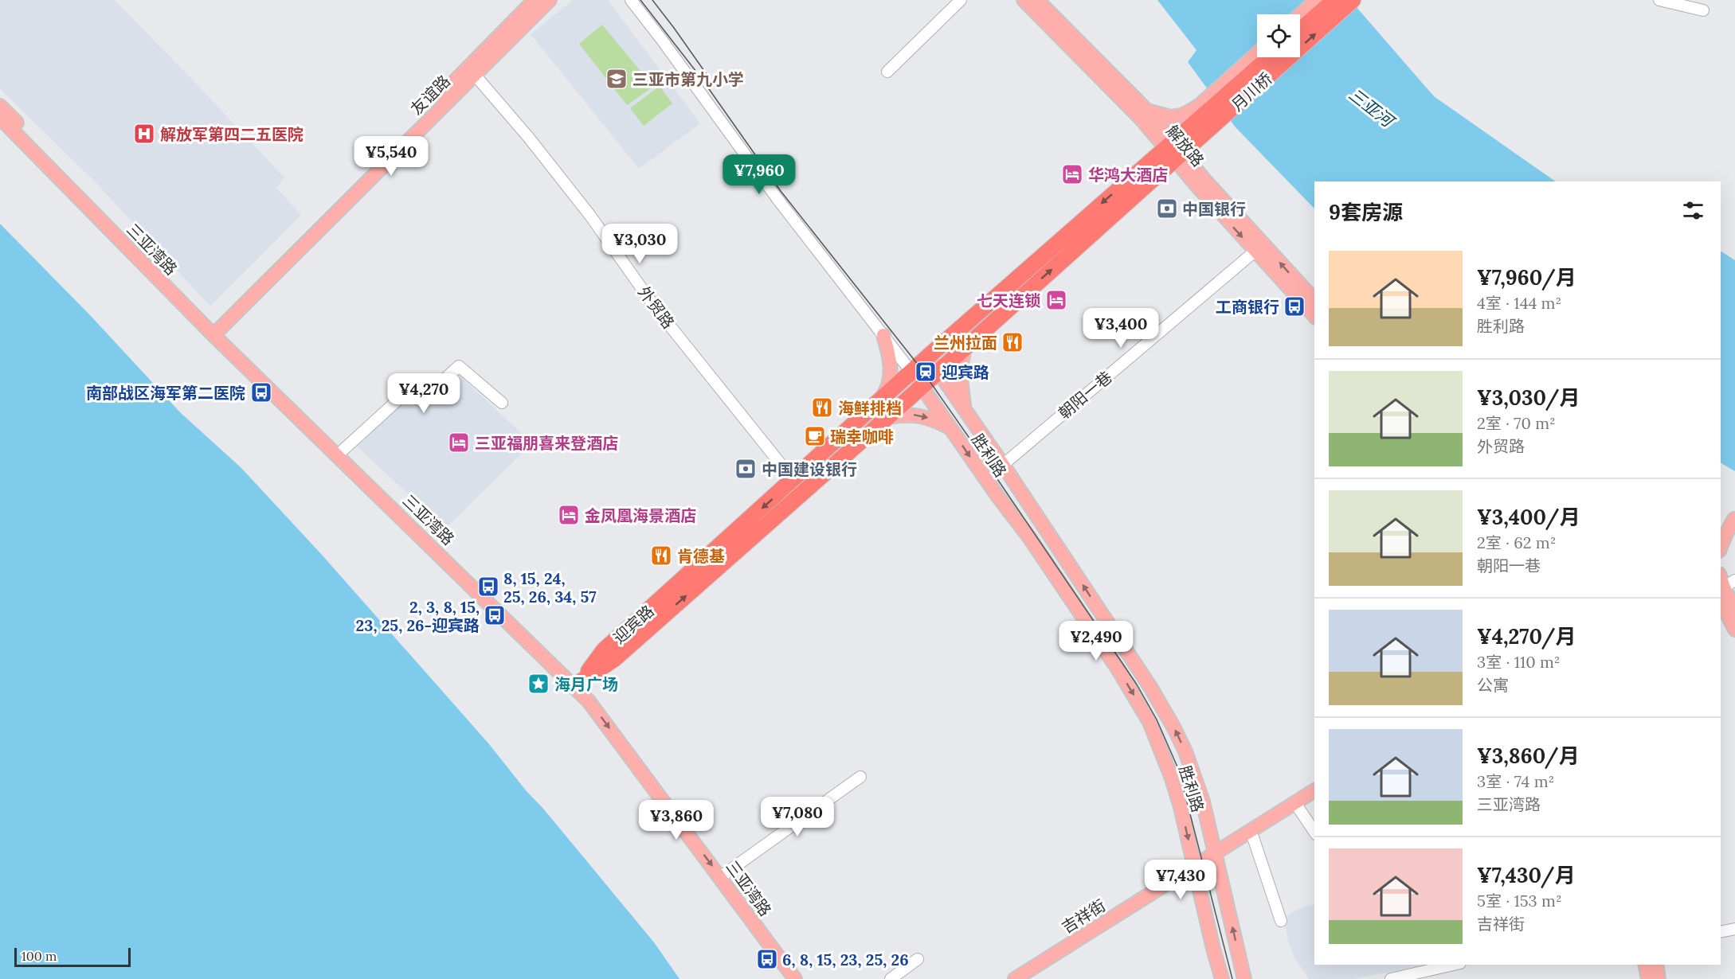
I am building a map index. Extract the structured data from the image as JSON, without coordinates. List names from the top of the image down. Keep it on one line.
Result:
{"streets":{"highway":["月川桥","迎宾路"],"main road":["友谊路","解放路","三亚湾路","胜利路","吉祥街"],"street":["外贸路","朝阳一巷"]},"crossings":[["月川桥","迎宾路"],["友谊路","三亚湾路"],["友谊路","外贸路"],["解放路","朝阳一巷"],["解放路","迎宾路"],["三亚湾路","迎宾路"],["外贸路","迎宾路"],["朝阳一巷","胜利路"],["胜利路","迎宾路"],["胜利路","吉祥街"]],"water":["三亚河"],"places":{"school or university":["三亚市第九小学"],"hospital":["解放军第四二五医院"],"hotel":["华鸿大酒店","七天连锁","三亚福朋喜来登酒店","金凤凰海景酒店"],"bank":["中国银行","中国建设银行"],"bus stop":["工商银行","南部战区海军第二医院","8, 15, 24, 25, 26, 34, 57","2, 3, 8, 15, 23, 25, 26-迎宾路","6, 8, 15, 23, 25, 26"],"restaurant":["兰州拉面","海鲜排档","肯德基"],"station":["迎宾路"],"cafe":["瑞幸咖啡"],"place":["海月广场"]},"scale_bar":"100 m","page":{"price":["¥5,540","¥7,960","¥3,030","¥3,400","¥4,270","¥2,490","¥7,080","¥3,860","¥7,430"],"heading":"9套房源","list":[{"name":"¥7,960/月","note":"4室 · 144 m² · 胜利路"},{"name":"¥3,030/月","note":"2室 · 70 m² · 外贸路"},{"name":"¥3,400/月","note":"2室 · 62 m² · 朝阳一巷"},{"name":"¥4,270/月","note":"3室 · 110 m² · 公寓"},{"name":"¥3,860/月","note":"3室 · 74 m² · 三亚湾路"},{"name":"¥7,430/月","note":"5室 · 153 m² · 吉祥街"}],"scale":"100 m"}}
